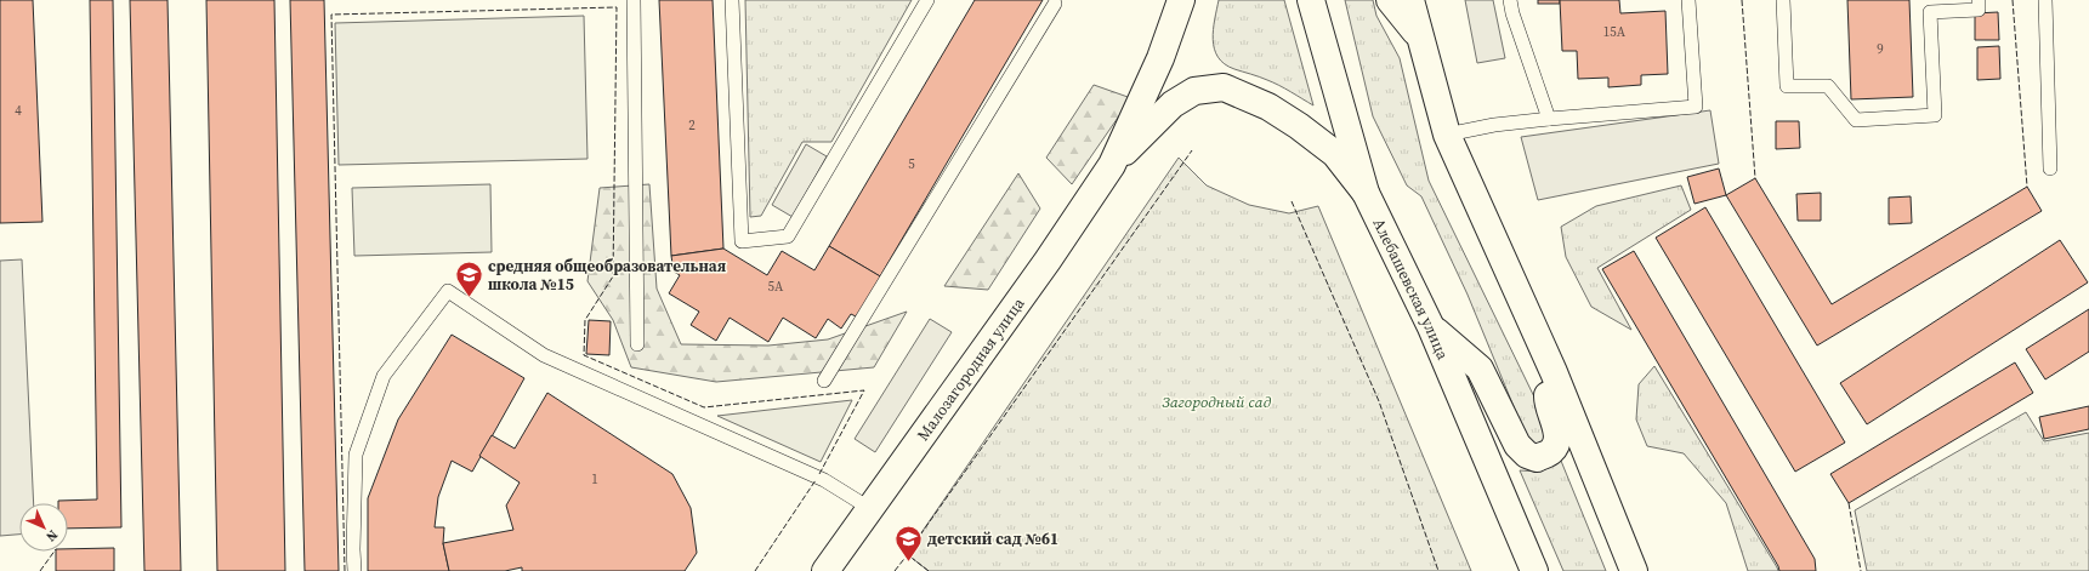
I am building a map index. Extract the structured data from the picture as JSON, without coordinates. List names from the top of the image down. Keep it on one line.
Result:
{"streets":{"main road":["Алебашевская улица","Малозагородная улица"]},"crossings":[["Алебашевская улица","Малозагородная улица"]],"parks":["Загородный сад"],"places":{"school or university":["средняя общеобразовательная школа №15","детский сад №61"]},"house_numbers":["15А","9","4","2","5","5А","1"],"north":"bottom right"}
